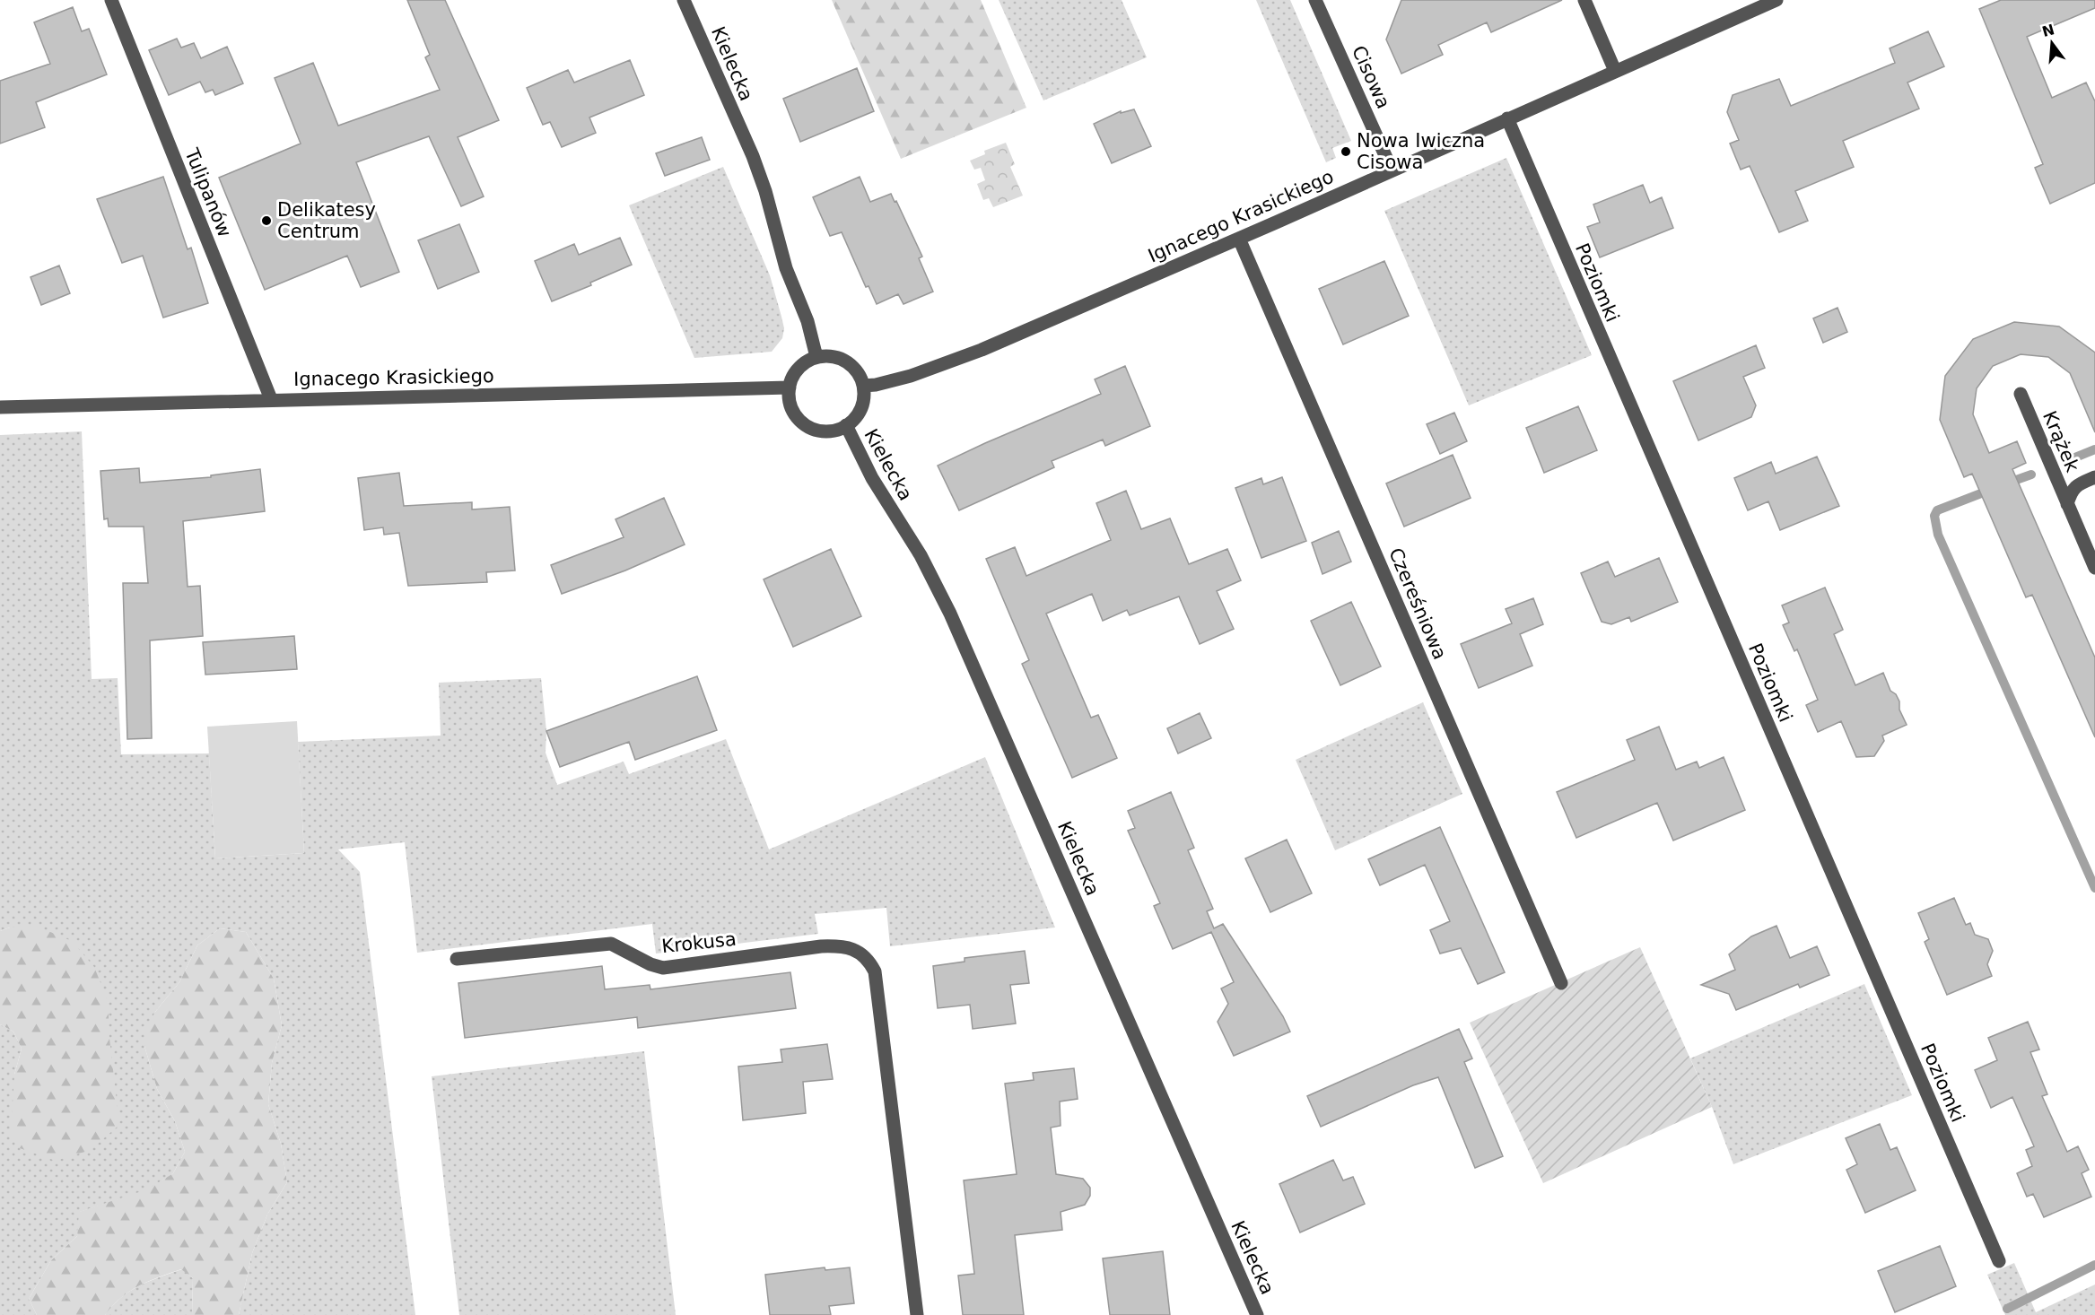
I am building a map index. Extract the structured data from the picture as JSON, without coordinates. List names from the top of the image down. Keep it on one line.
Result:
{"streets":{"street":["Kielecka","Cisowa","Tulipanów","Ignacego Krasickiego","Poziomki","Krążek","Czereśniowa","Krokusa"]},"crossings":[["Kielecka","Ignacego Krasickiego"],["Cisowa","Ignacego Krasickiego"],["Tulipanów","Ignacego Krasickiego"],["Ignacego Krasickiego","Poziomki"],["Ignacego Krasickiego","Czereśniowa"]],"places":["Nowa Iwiczna Cisowa","Delikatesy Centrum"],"north":"top"}
